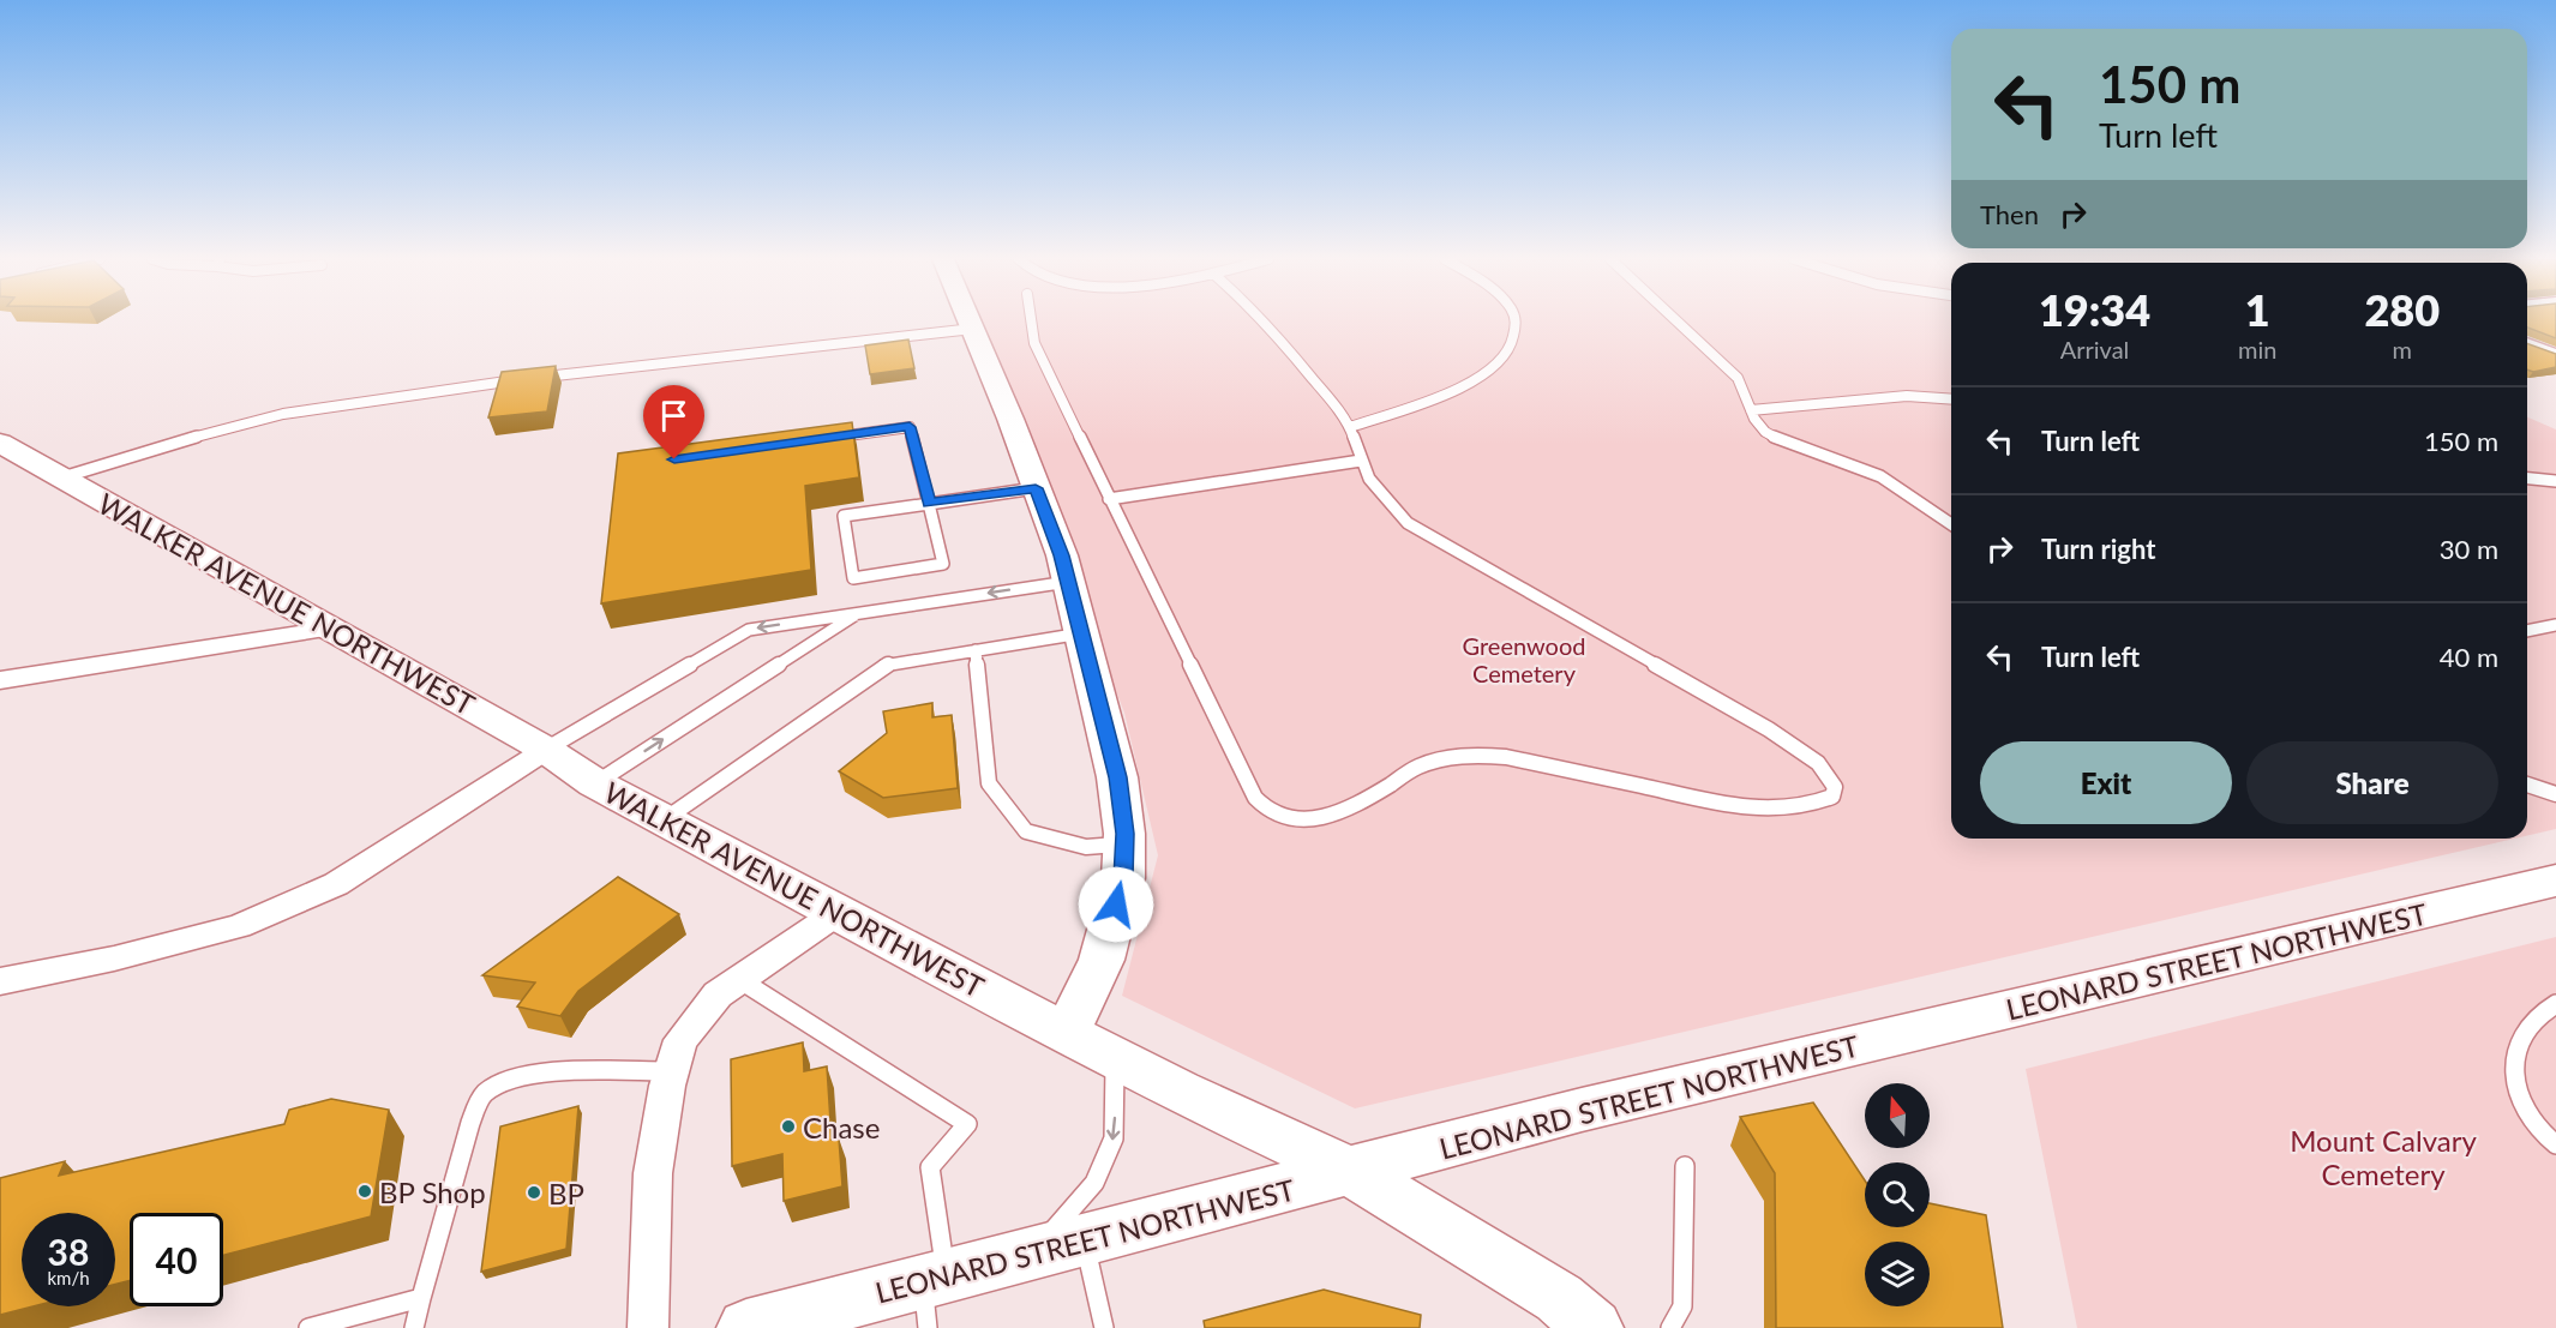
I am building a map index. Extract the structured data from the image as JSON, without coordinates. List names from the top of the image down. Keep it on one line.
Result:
{"streets":{"main road":["WALKER AVENUE NORTHWEST","LEONARD STREET NORTHWEST"]},"crossings":[["WALKER AVENUE NORTHWEST","LEONARD STREET NORTHWEST"]],"parks":["Greenwood Cemetery","Mount Calvary Cemetery"],"places":["Chase","BP Shop","BP"],"north":"top","page":{"turn":["150 m","Turn left"],"then":"Then","eta":["19:34","Arrival","1","min","280","m"],"list":[{"name":"Turn left","value":"150 m"},{"name":"Turn right","value":"30 m"},{"name":"Turn left","value":"40 m"}],"buttons":["Exit","Share"],"speed":"38 km/h","limit":"40"}}
